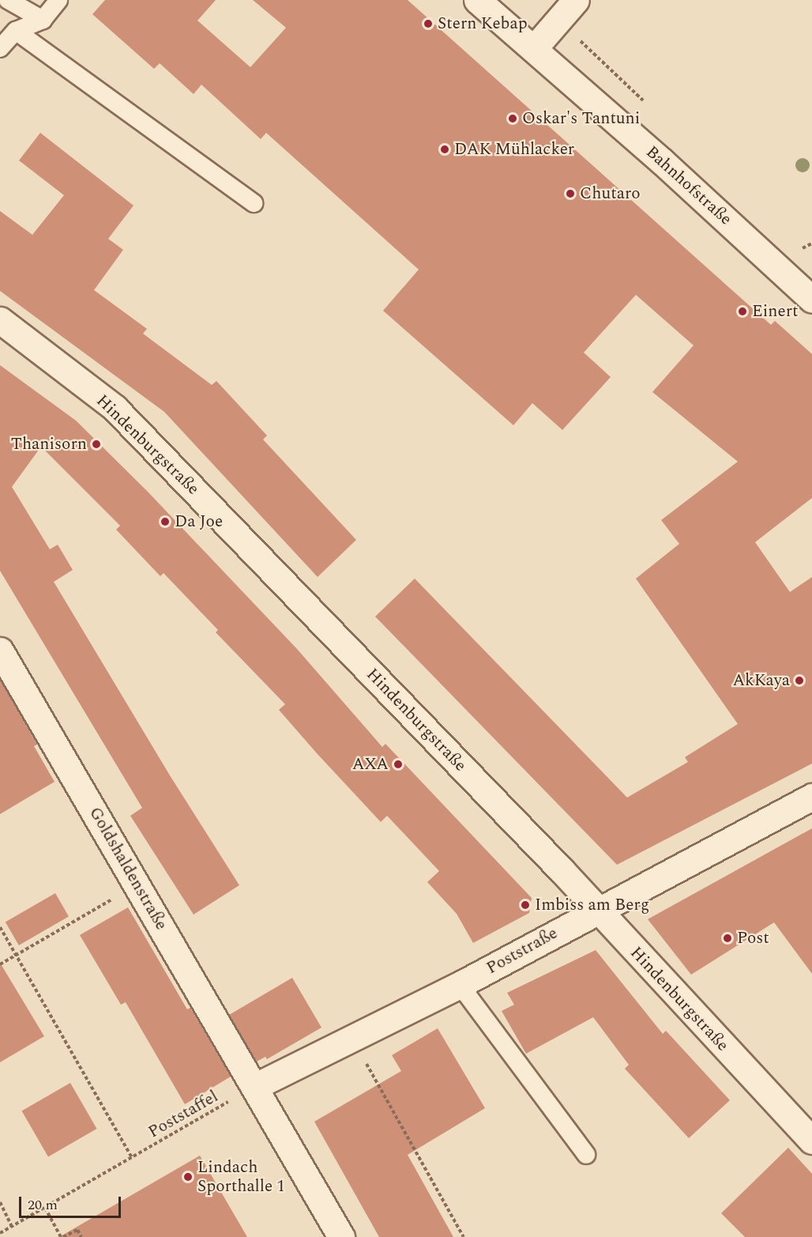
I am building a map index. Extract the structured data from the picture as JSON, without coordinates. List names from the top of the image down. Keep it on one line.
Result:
{"streets":{"street":["Bahnhofstraße","Hindenburgstraße","Goldshaldenstraße","Poststraße"],"path":["Poststaffel"]},"crossings":[["Hindenburgstraße","Poststraße"],["Goldshaldenstraße","Poststraße"]],"places":["Stern Kebap","Oskar's Tantuni","DAK Mühlacker","Chutaro","Einert","Thanisorn","Da Joe","AkKaya","AXA","Imbiss am Berg","Post","Lindach Sporthalle 1"],"scale_bar":"20 m"}
